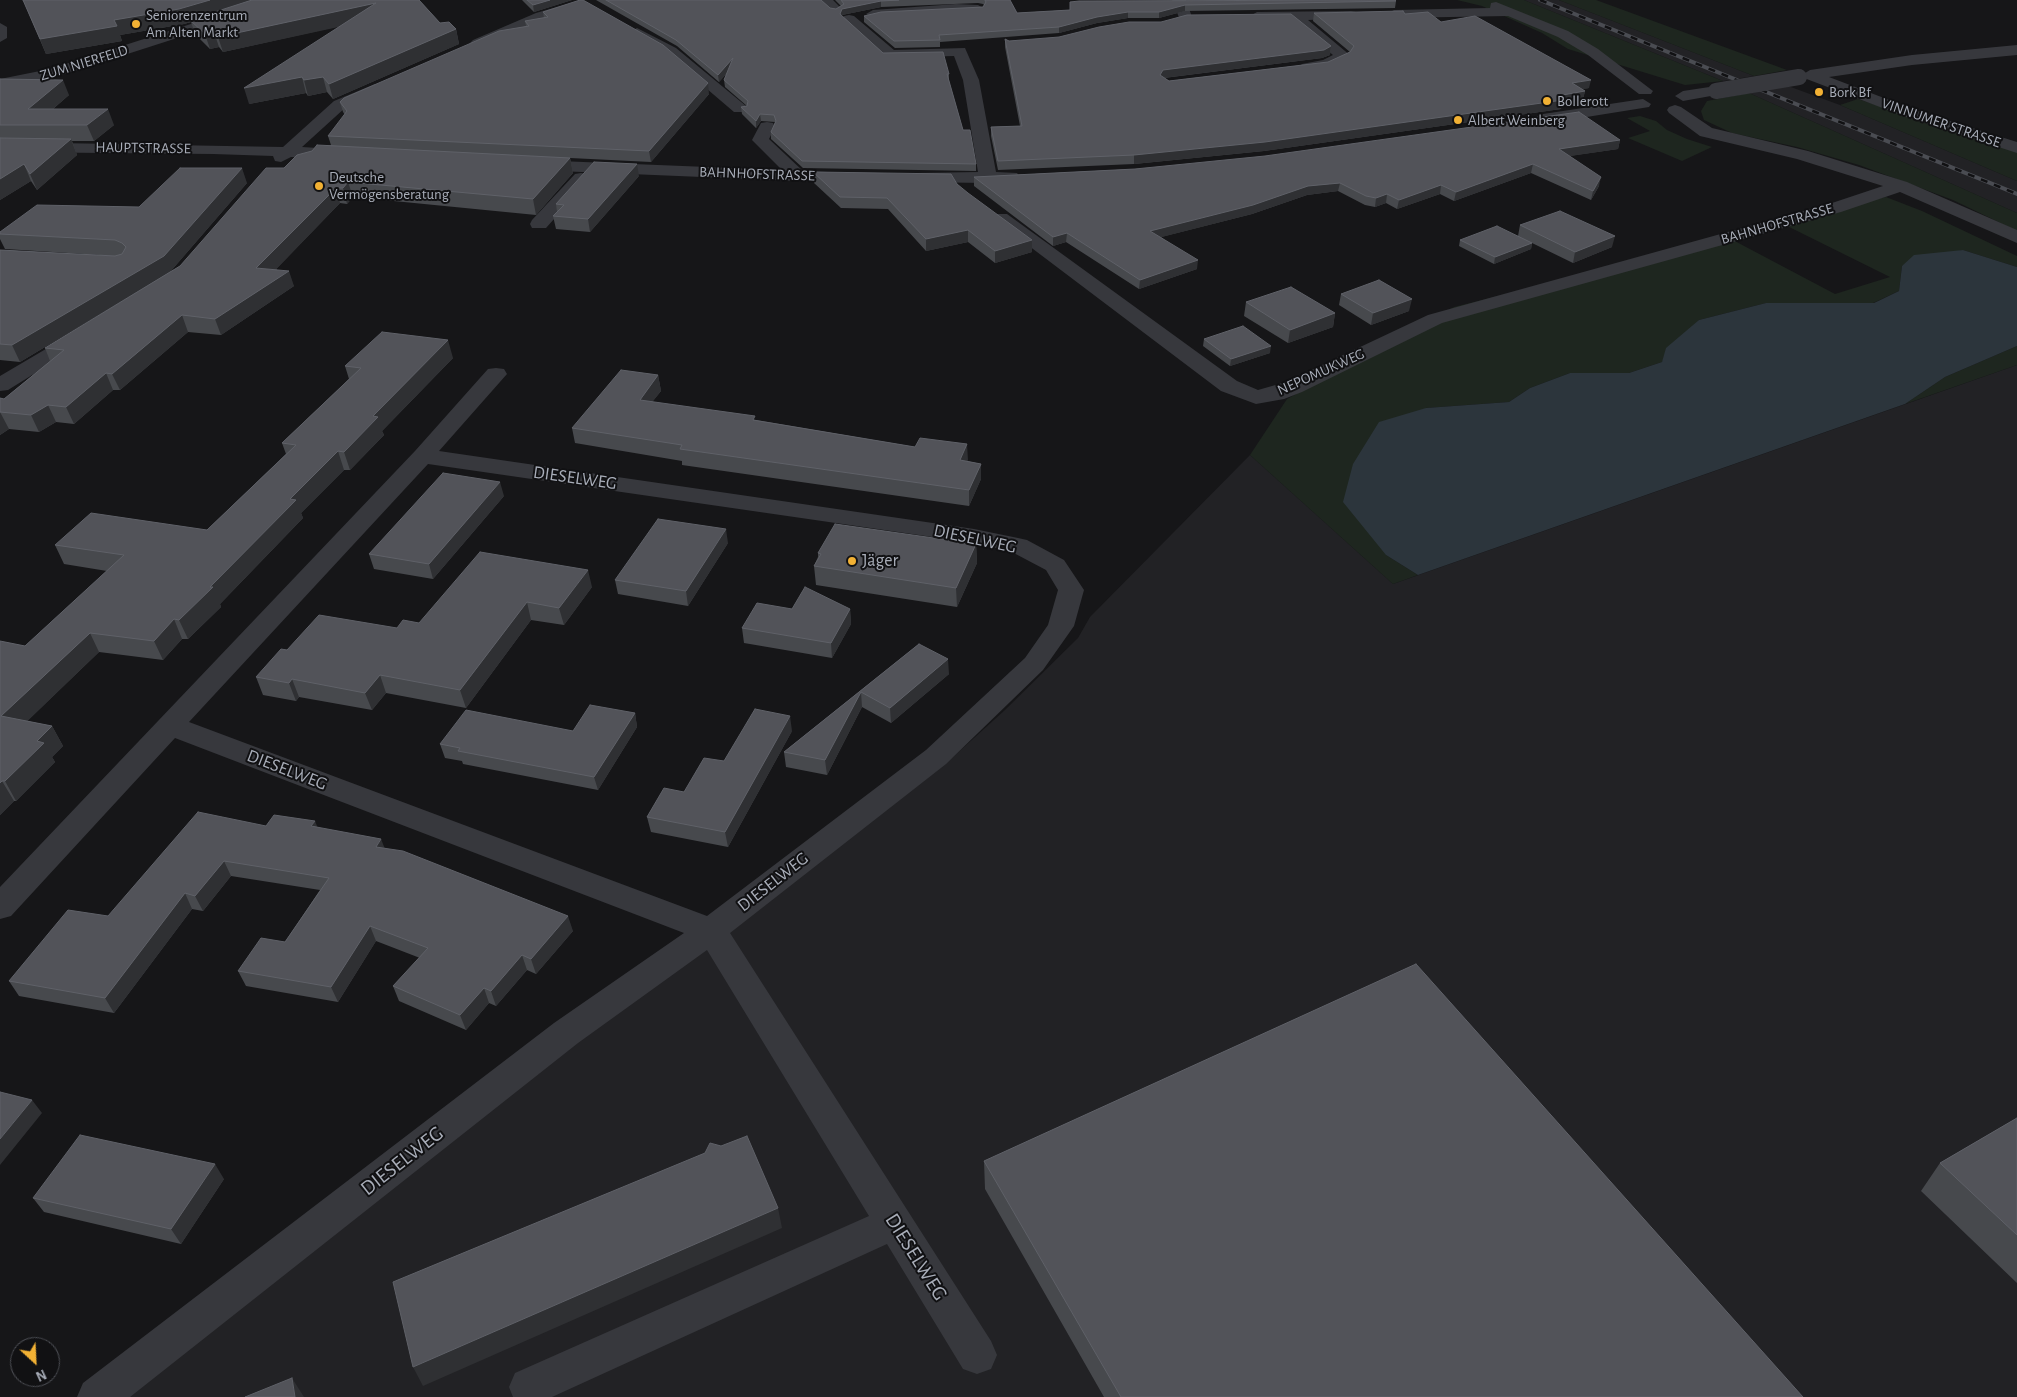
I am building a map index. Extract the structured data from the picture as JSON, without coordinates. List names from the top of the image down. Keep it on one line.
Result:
{"streets":{"street":["ZUM NIERFELD","VINNUMER STRASSE","HAUPTSTRASSE","BAHNHOFSTRASSE","NEPOMUKWEG","DIESELWEG"]},"crossings":[["BAHNHOFSTRASSE","NEPOMUKWEG"]],"places":["Seniorenzentrum Am Alten Markt","Bork Bf","Bollerott","Albert Weinberg","Deutsche Vermögensberatung","Jäger"],"north":"bottom right"}
